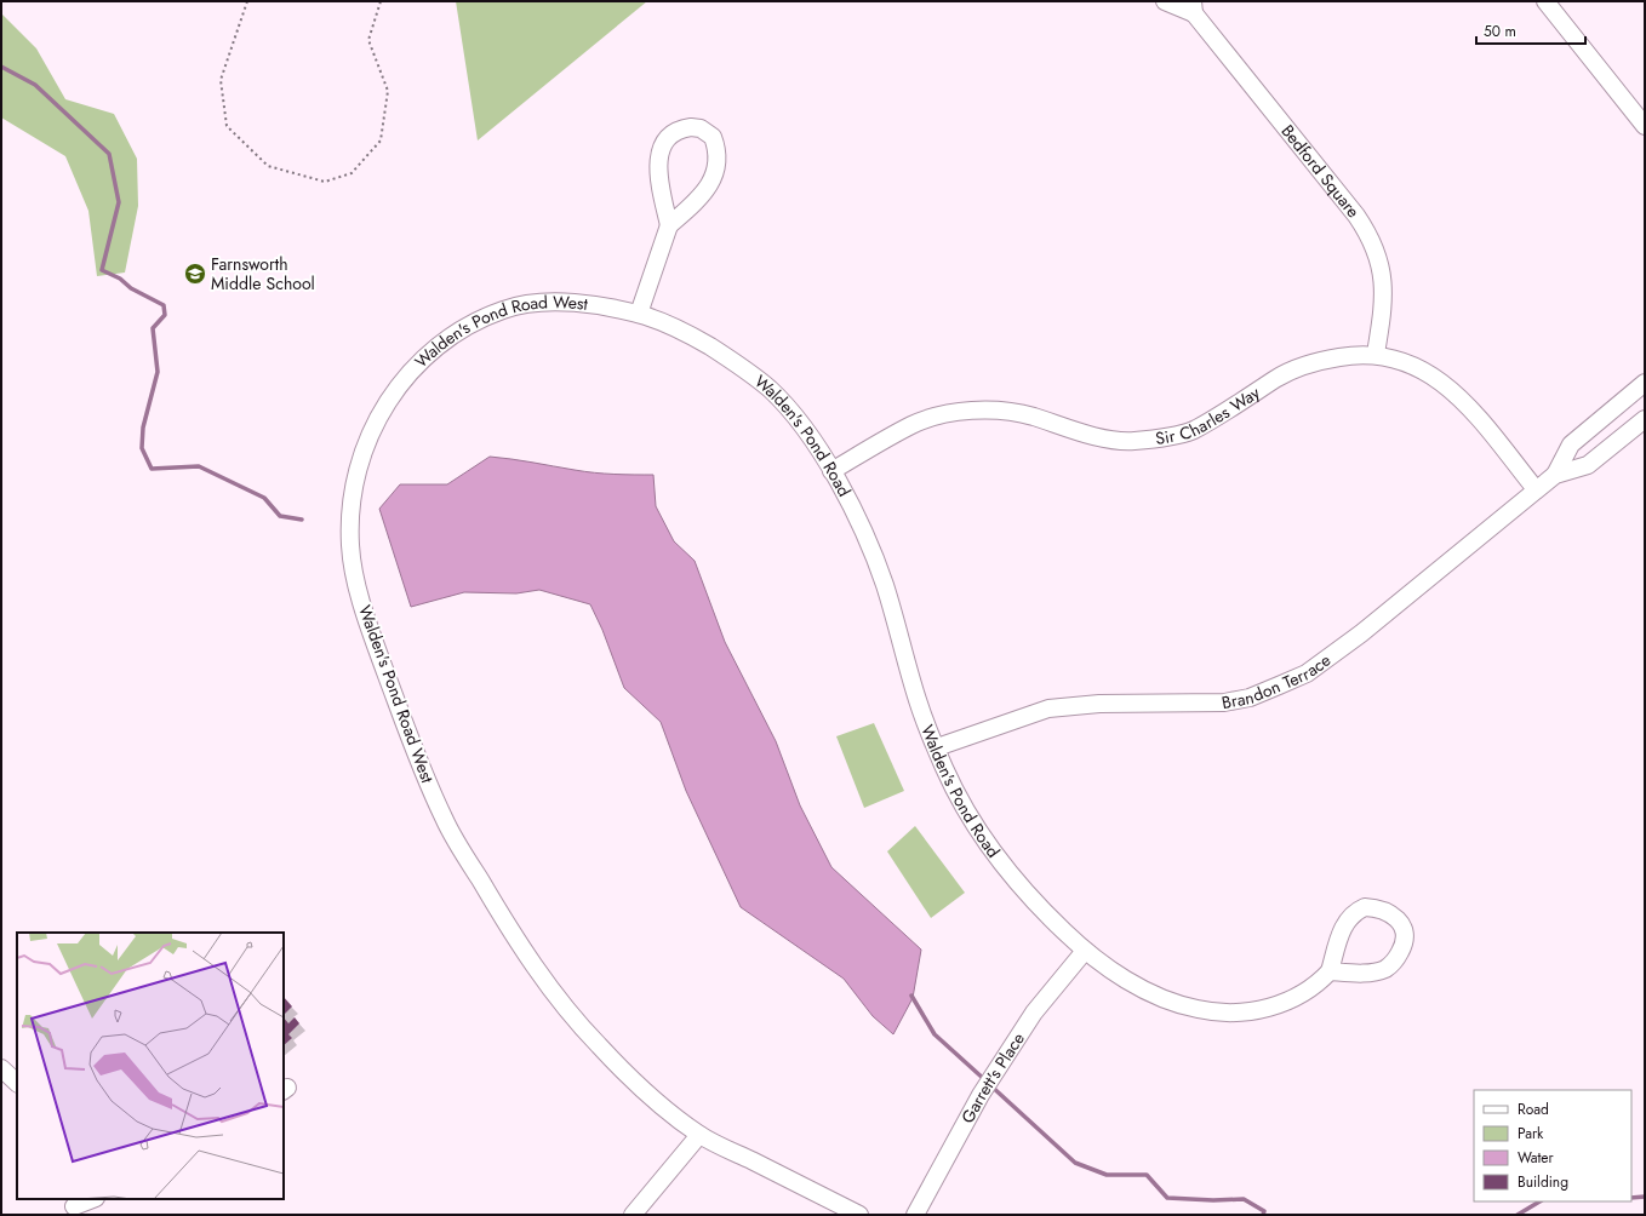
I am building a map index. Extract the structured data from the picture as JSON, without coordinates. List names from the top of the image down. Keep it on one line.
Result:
{"streets":{"street":["Bedford Square","Walden's Pond Road West","Sir Charles Way","Walden's Pond Road","Brandon Terrace","Garrett's Place"]},"crossings":[["Bedford Square","Sir Charles Way"],["Walden's Pond Road West","Walden's Pond Road"],["Sir Charles Way","Walden's Pond Road"],["Sir Charles Way","Brandon Terrace"],["Walden's Pond Road","Brandon Terrace"],["Walden's Pond Road","Garrett's Place"]],"places":{"school or university":["Farnsworth Middle School"]},"legend":["Road","Park","Water","Building"],"scale_bar":"50 m"}
